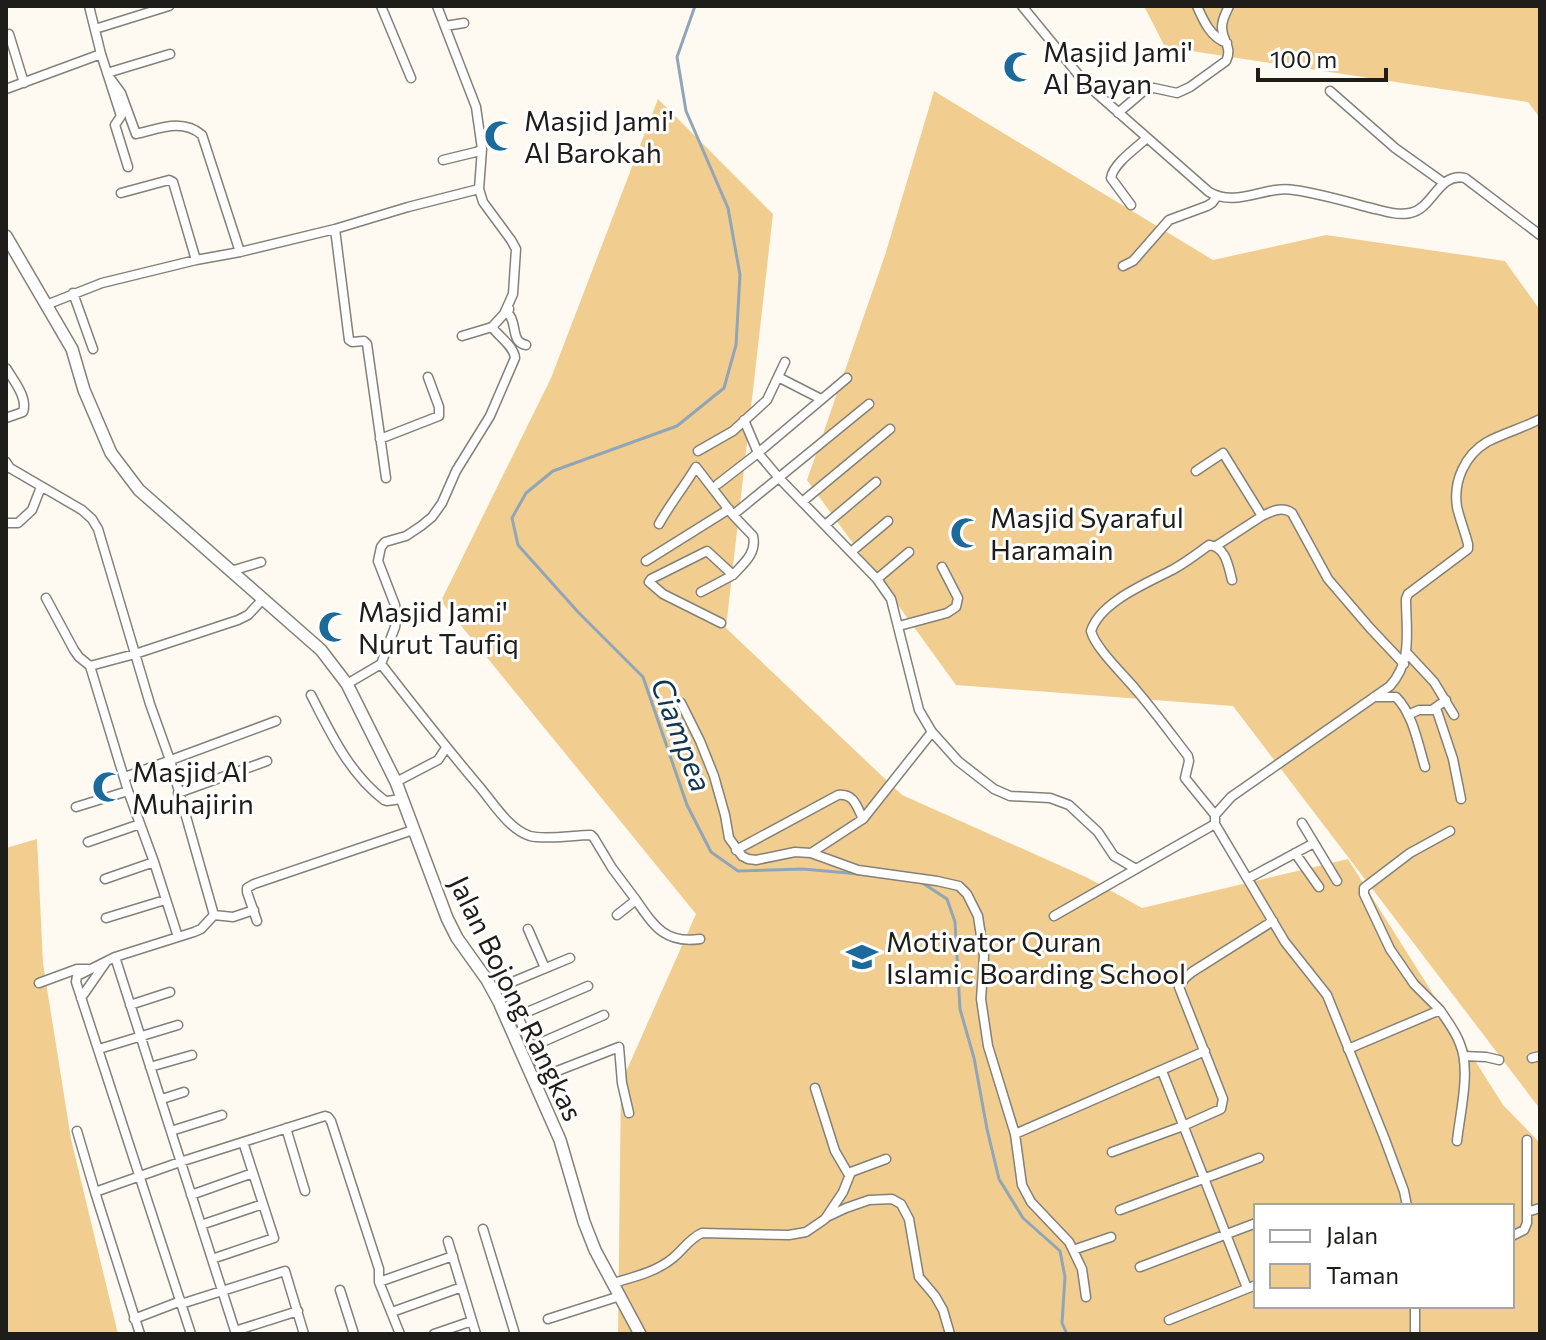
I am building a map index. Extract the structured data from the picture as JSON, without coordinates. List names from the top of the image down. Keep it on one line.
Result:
{"streets":{"main road":["Jalan Bojong Rangkas"]},"water":["Ciampea"],"places":{"mosque":["Masjid Jami' Al Bayan","Masjid Jami' Al Barokah","Masjid Syaraful Haramain","Masjid Jami' Nurut Taufiq","Masjid Al Muhajirin"],"school or university":["Motivator Quran Islamic Boarding School"]},"legend":["Jalan","Taman"],"scale_bar":"100 m"}
